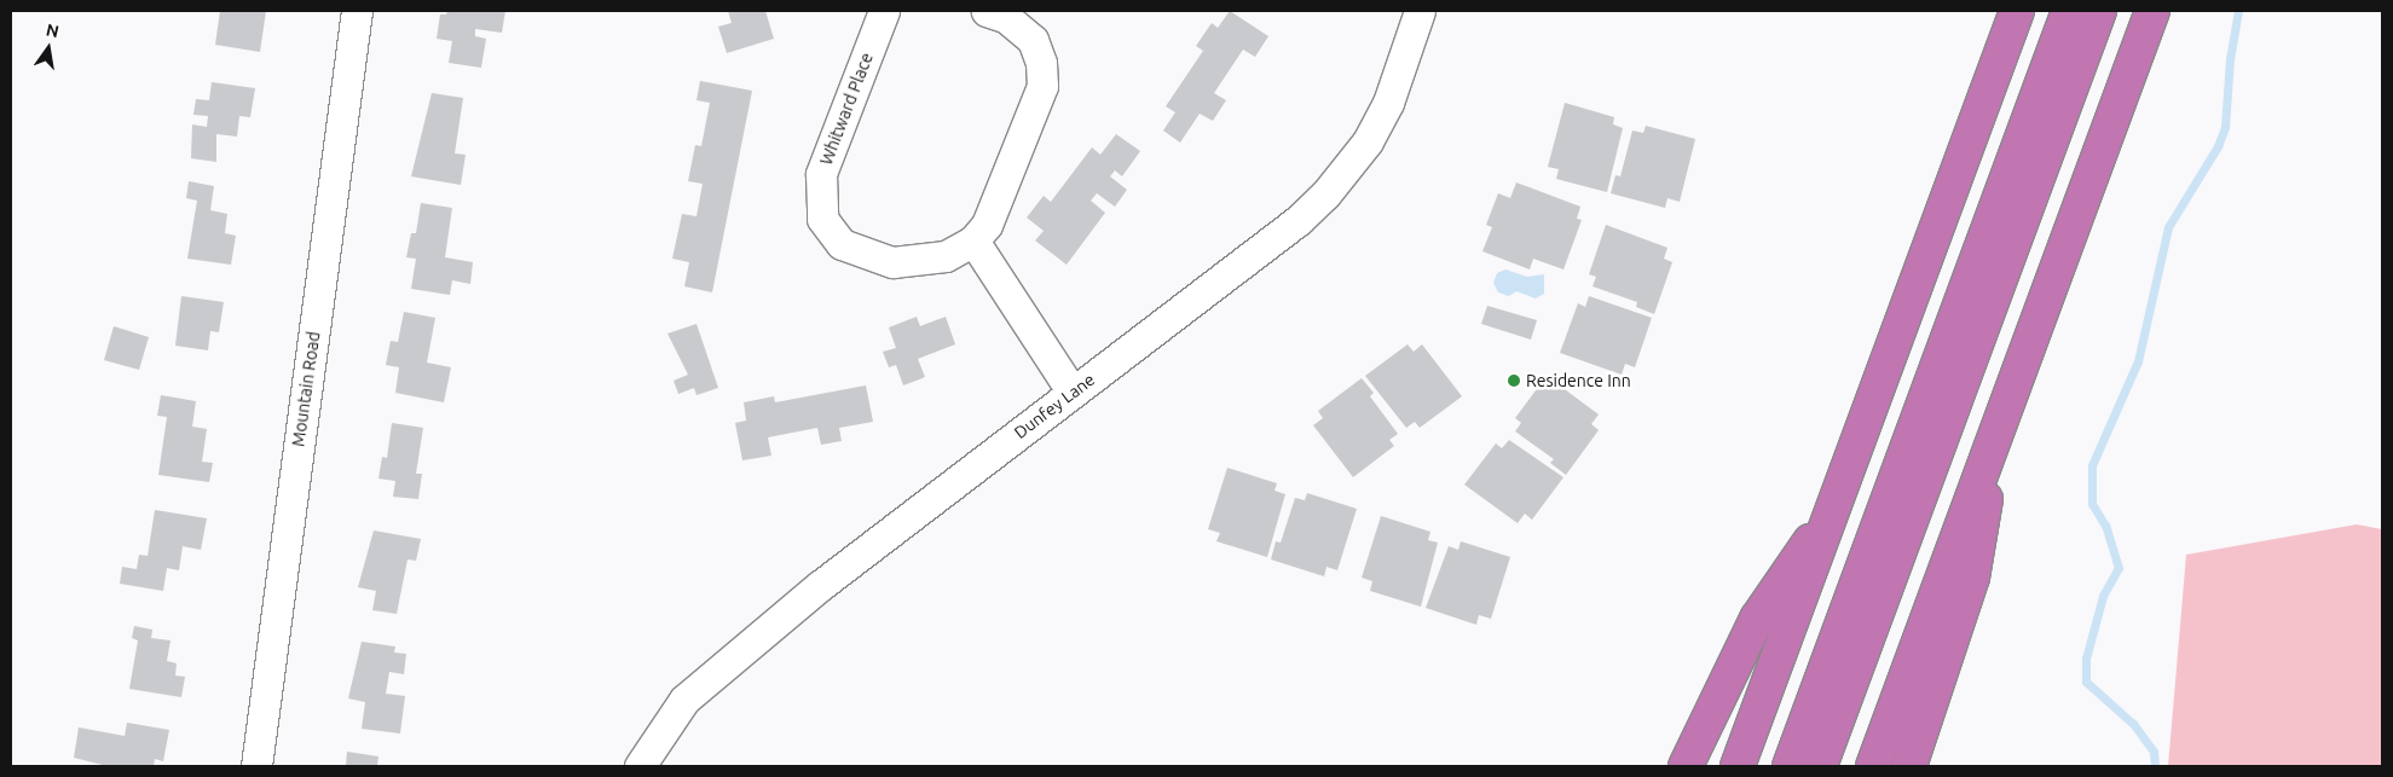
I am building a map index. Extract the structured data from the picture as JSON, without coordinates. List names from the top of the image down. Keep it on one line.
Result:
{"streets":{"street":["Whitward Place","Mountain Road","Dunfey Lane"]},"places":["Residence Inn"],"north":"top"}
